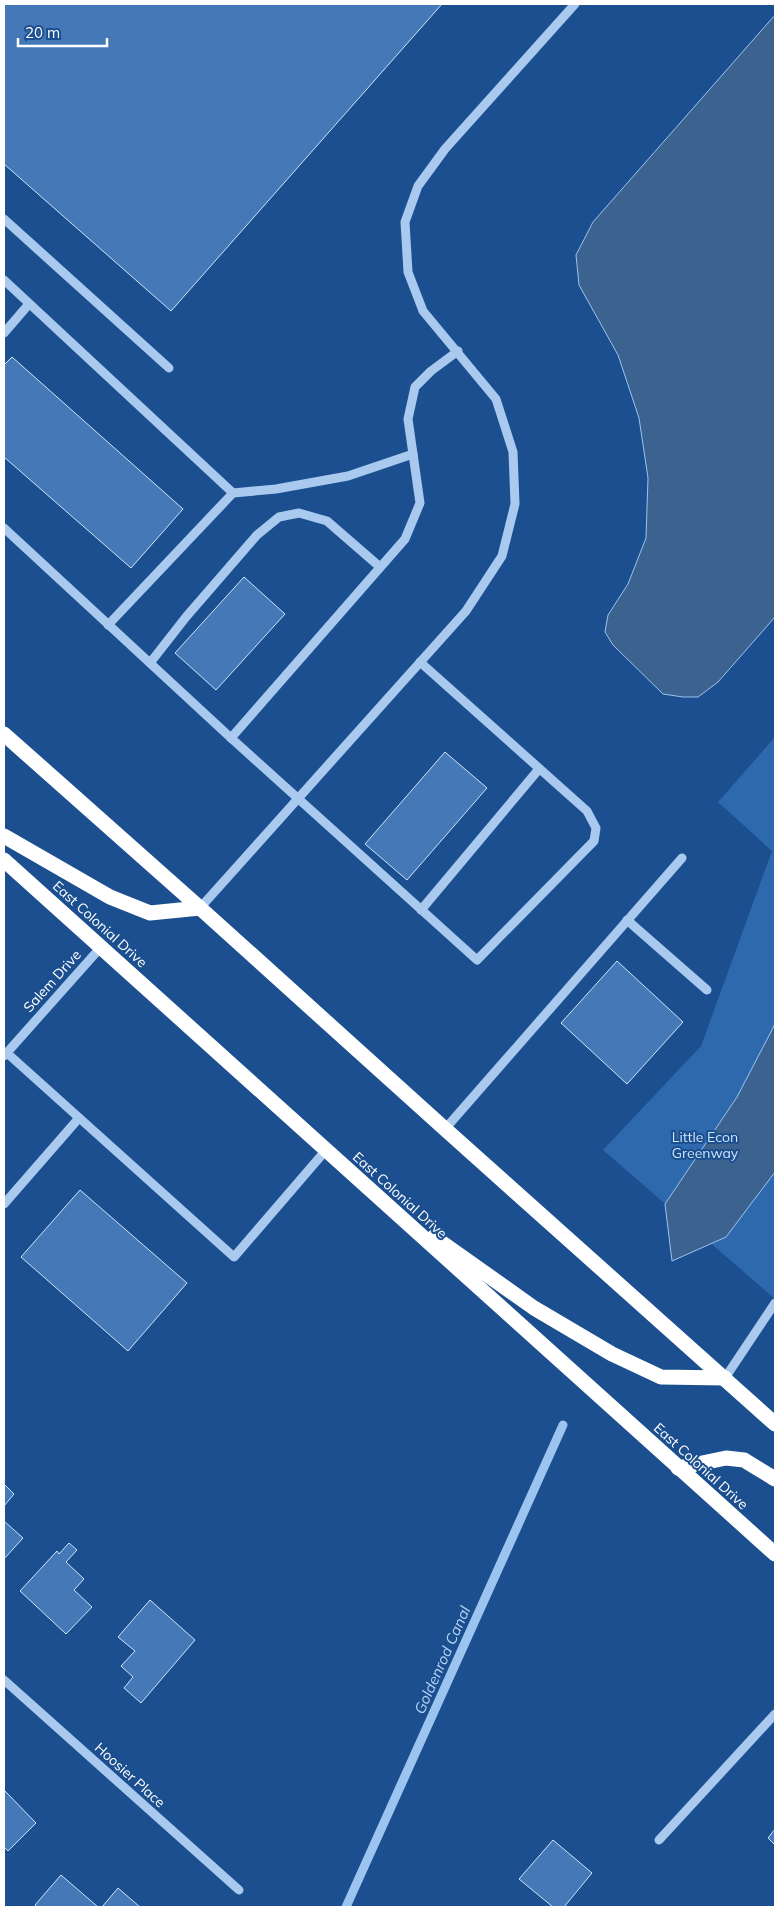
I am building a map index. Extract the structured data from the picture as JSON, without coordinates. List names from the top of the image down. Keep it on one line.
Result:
{"streets":{"highway":["East Colonial Drive"],"street":["Salem Drive","Hoosier Place"]},"crossings":[["East Colonial Drive","Salem Drive"]],"water":["Goldenrod Canal"],"parks":["Little Econ Greenway"],"scale_bar":"20 m"}
